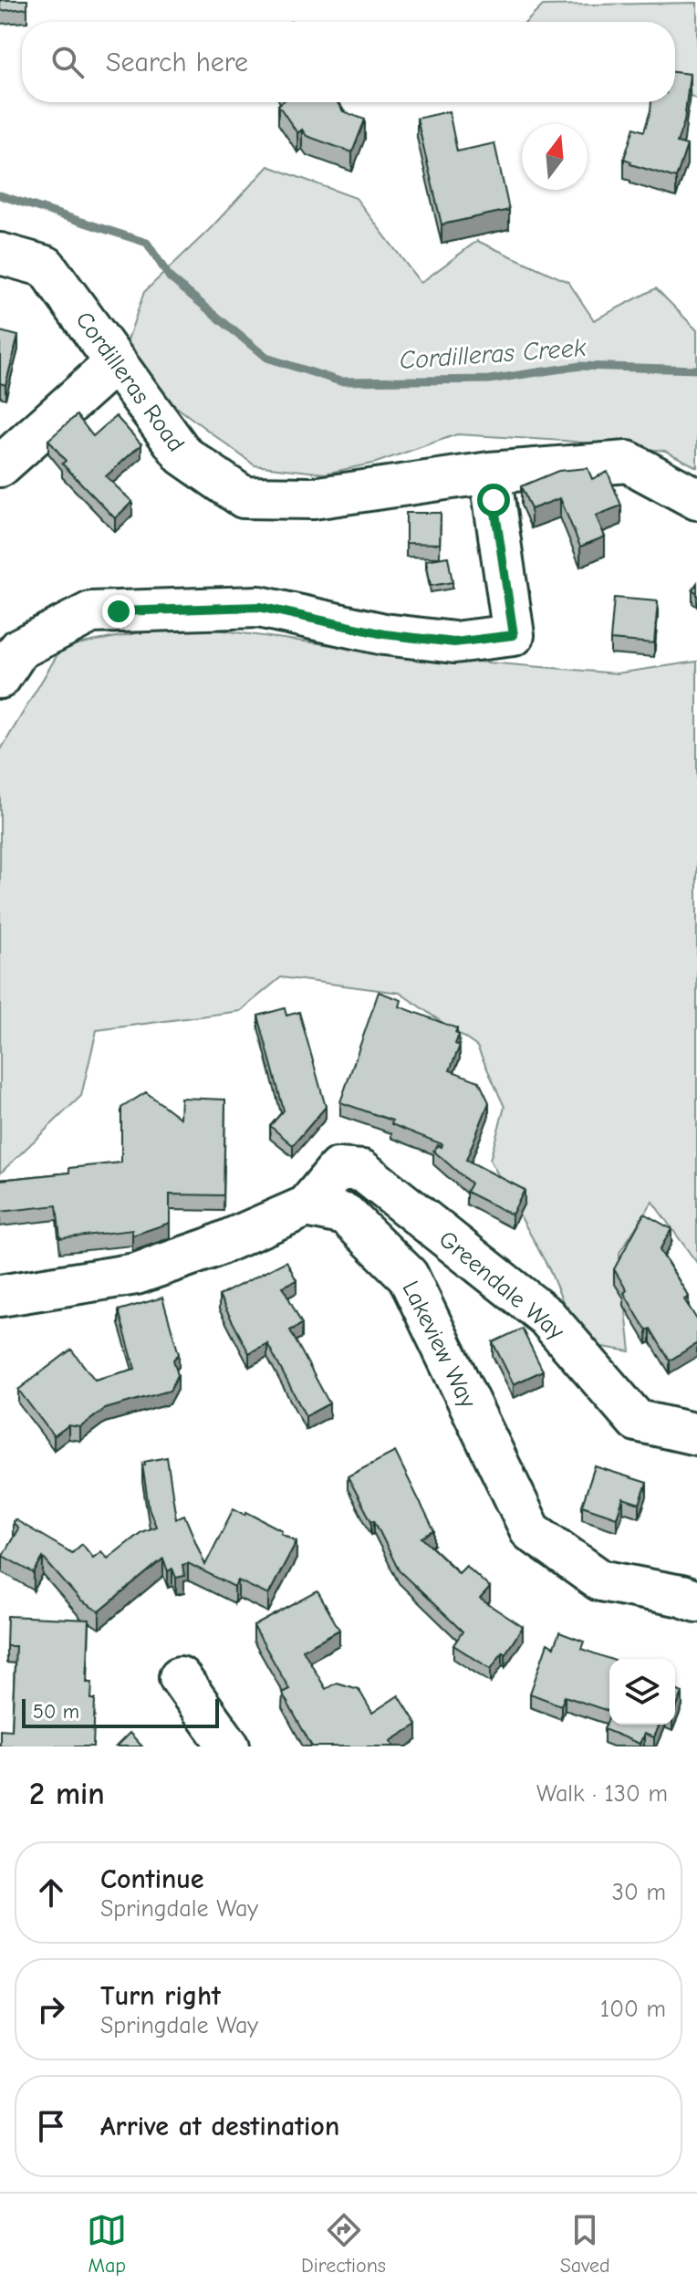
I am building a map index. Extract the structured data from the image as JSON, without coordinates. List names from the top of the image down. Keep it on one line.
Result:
{"streets":{"street":["Cordilleras Road","Greendale Way","Lakeview Way"]},"crossings":[["Greendale Way","Lakeview Way"]],"water":["Cordilleras Creek"],"scale_bar":"50 m","north":"top","page":{"search":"Search here","scale":"50 m","heading":["2 min","Walk · 130 m"],"list":[["Continue","Springdale Way","30 m"],["Turn right","Springdale Way","100 m"],"Arrive at destination"],"nav":["Map","Directions","Saved"]}}
